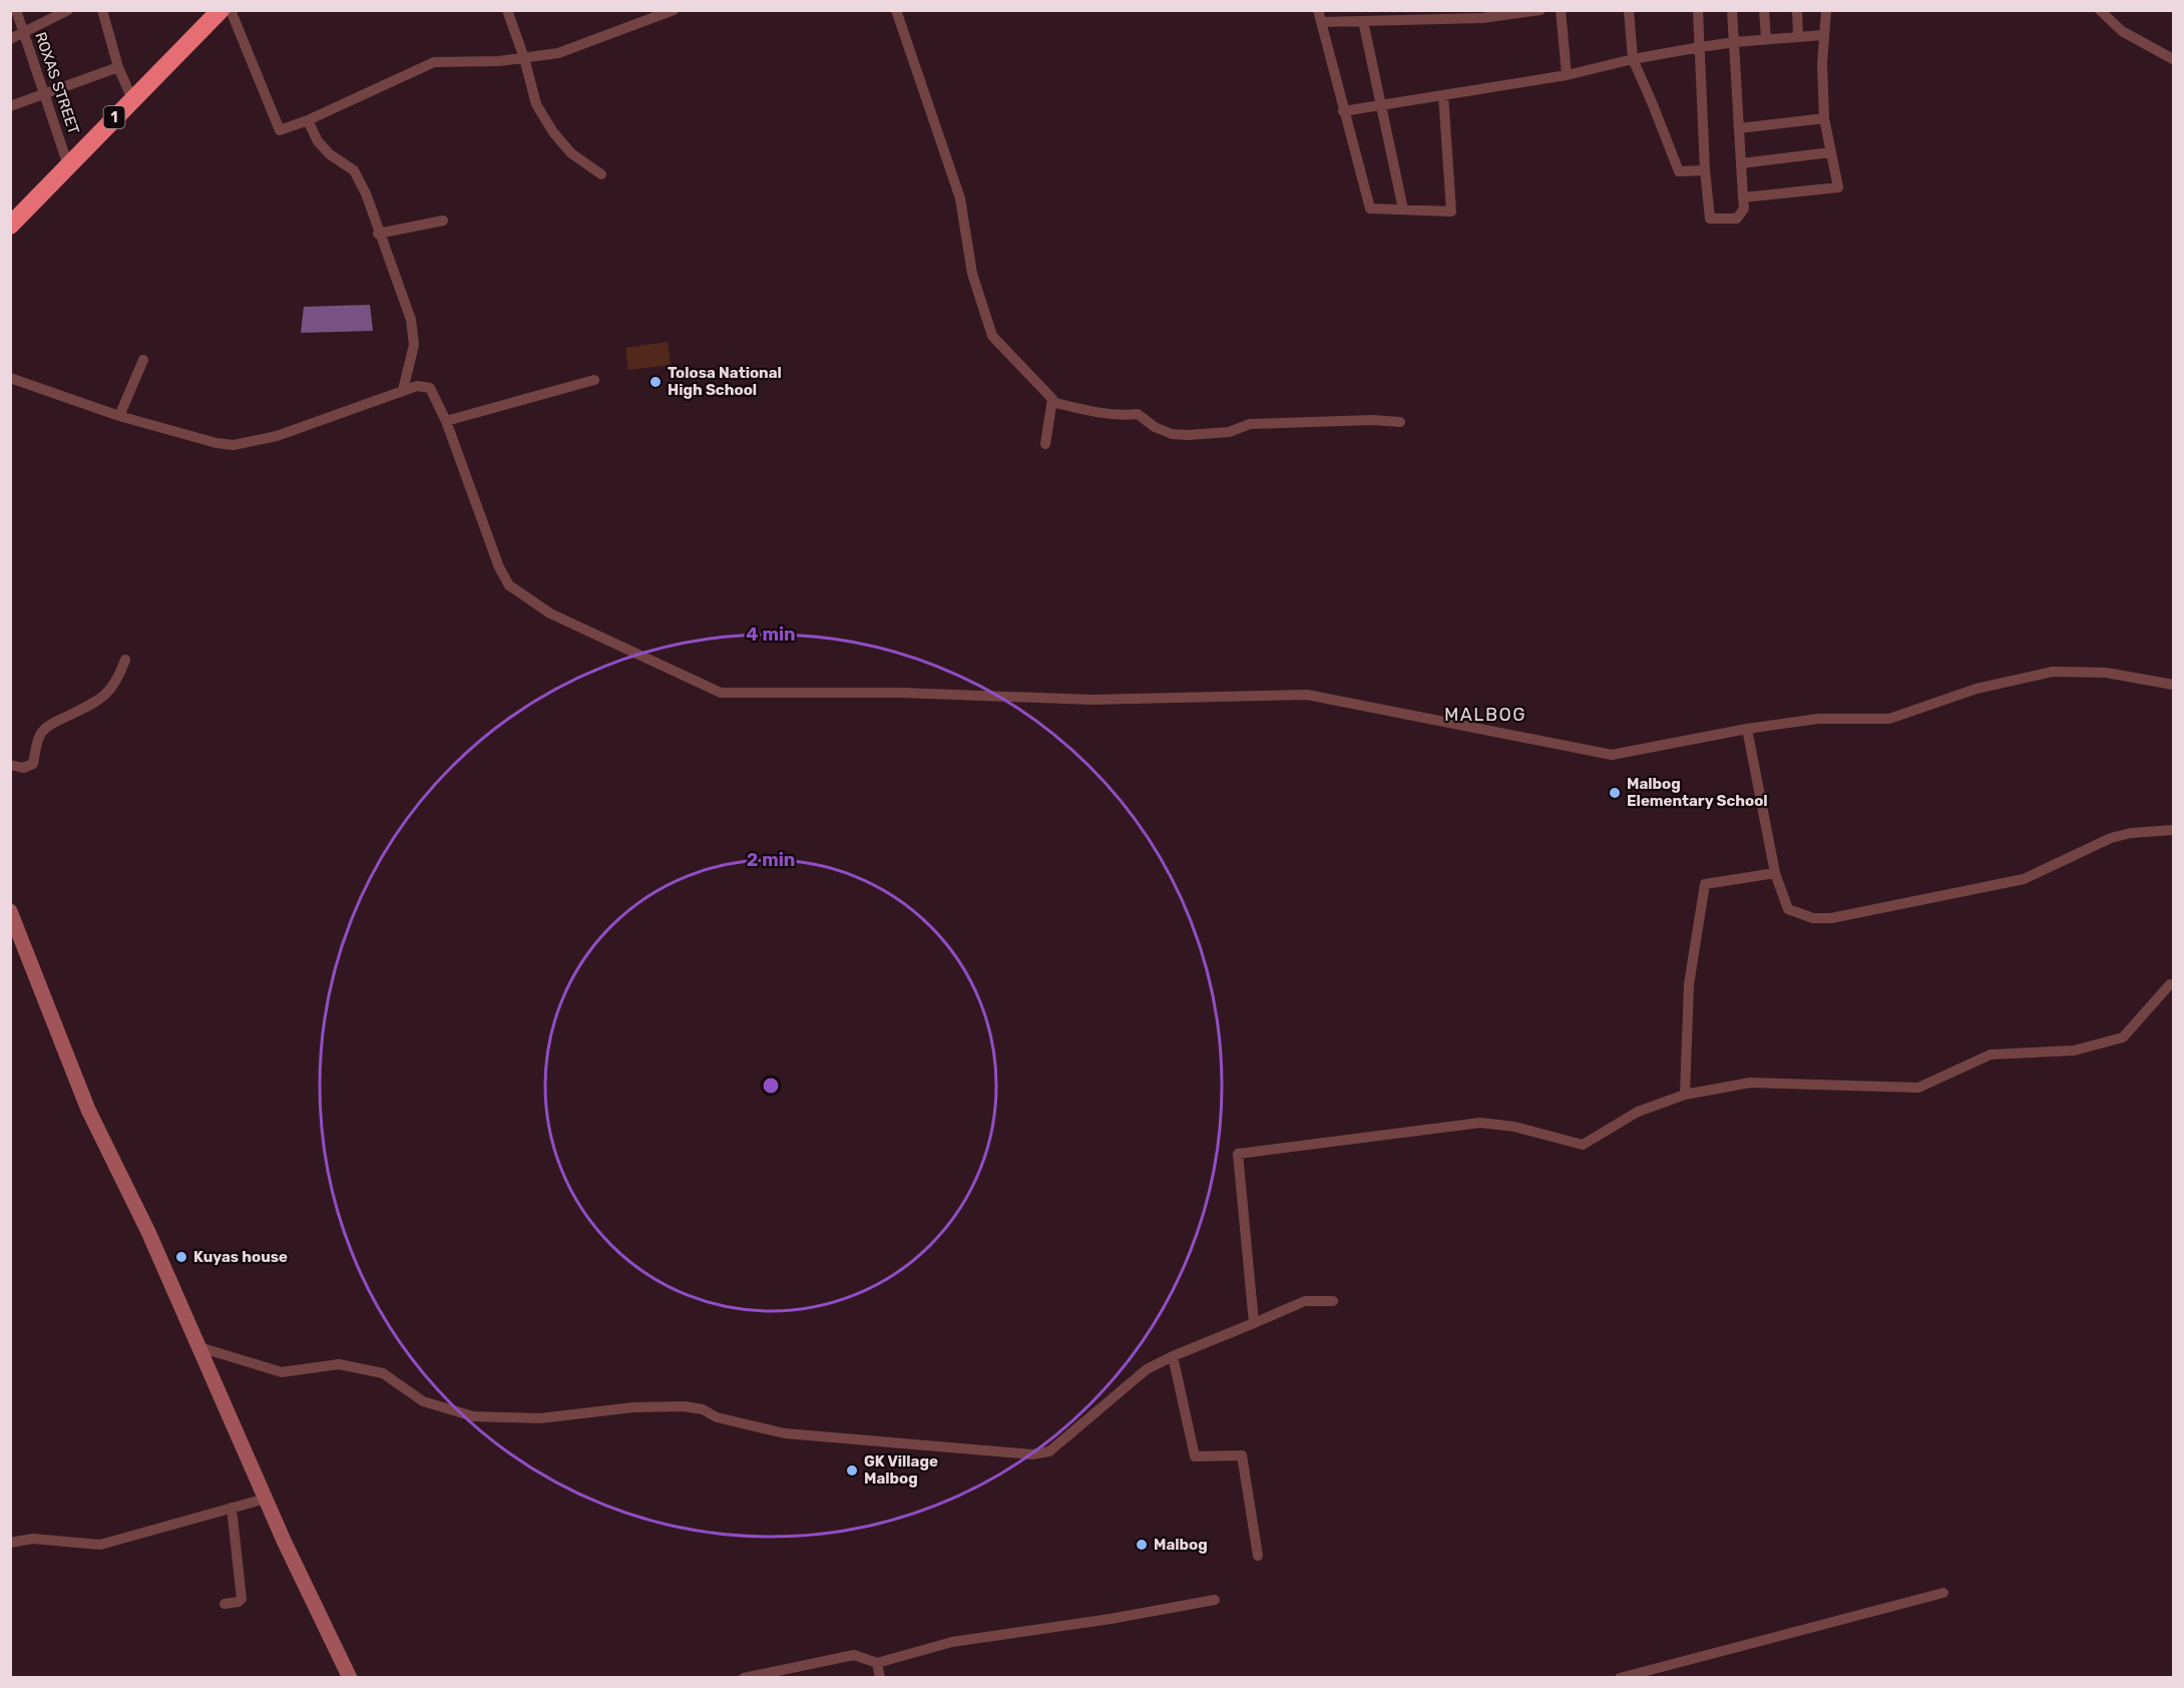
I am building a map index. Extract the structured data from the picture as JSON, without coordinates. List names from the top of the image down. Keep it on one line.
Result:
{"streets":{"highway":["1"],"street":["ROXAS STREET"]},"crossings":[["ROXAS STREET","1"]],"districts":["MALBOG"],"places":["Tolosa National High School","Malbog Elementary School","Kuyas house","GK Village Malbog","Malbog"],"rings":["4 min","2 min"]}
